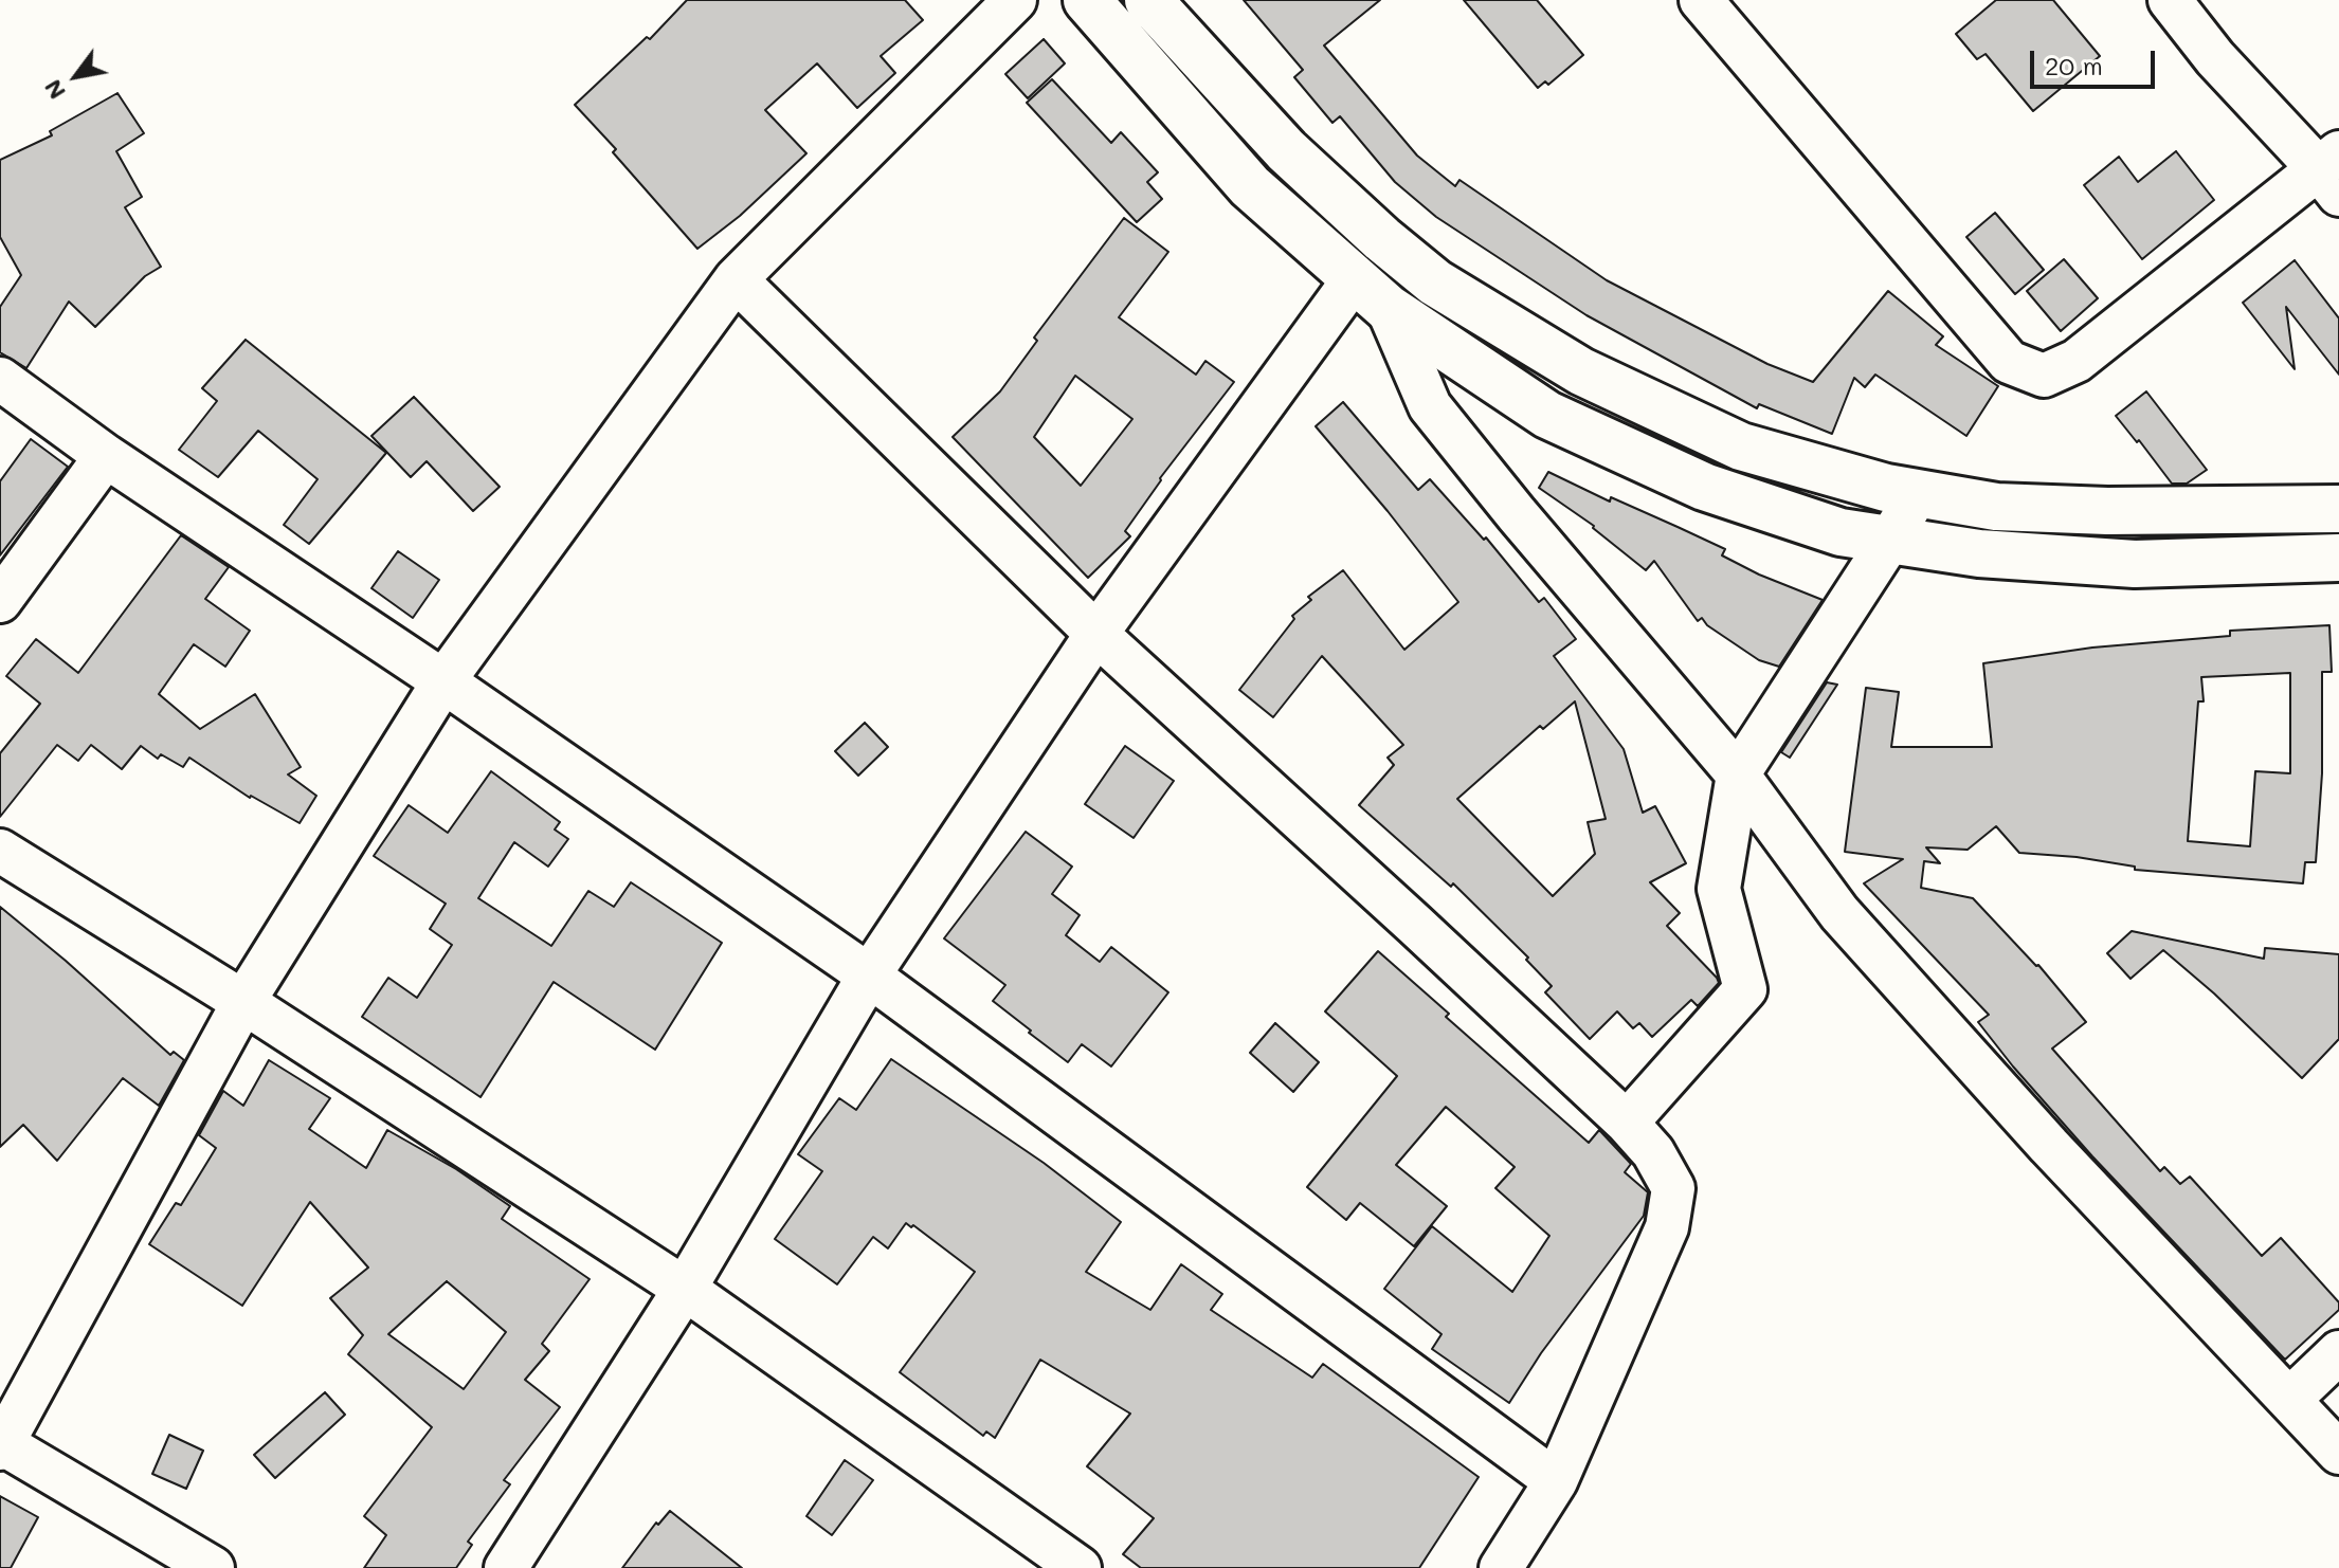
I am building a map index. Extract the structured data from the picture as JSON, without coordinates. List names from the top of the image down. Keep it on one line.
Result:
{"scale_bar":"20 m","north":"bottom left"}
